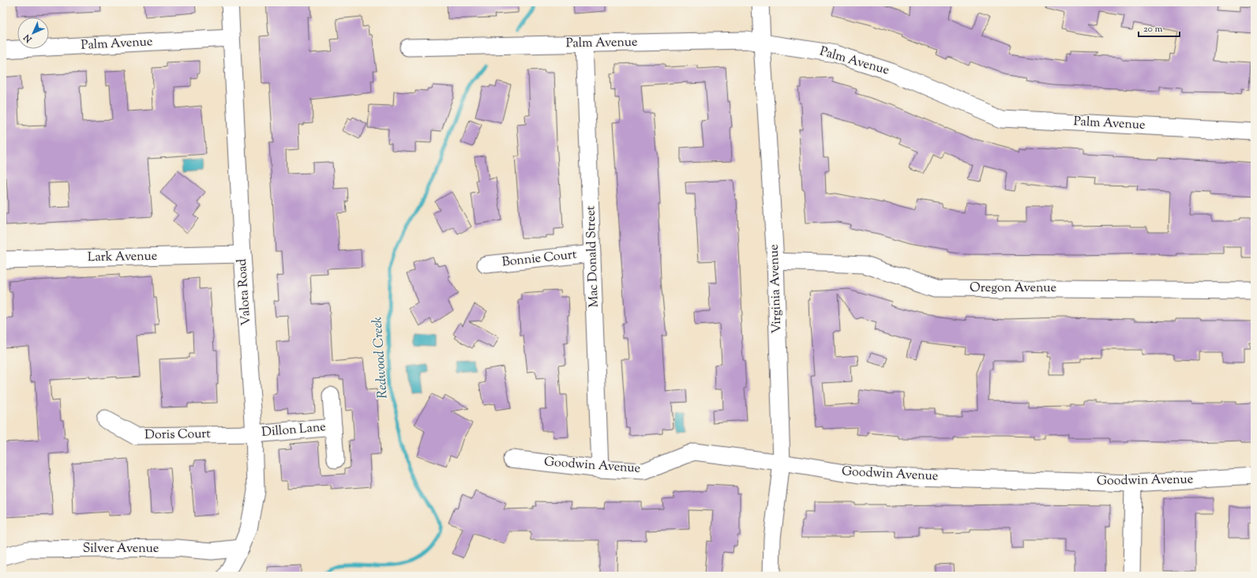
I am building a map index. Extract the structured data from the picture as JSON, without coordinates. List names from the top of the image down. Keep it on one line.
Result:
{"streets":{"street":["Palm Avenue","Mac Donald Street","Lark Avenue","Bonnie Court","Oregon Avenue","Virginia Avenue","Valota Road","Dillon Lane","Doris Court","Goodwin Avenue","Silver Avenue"]},"crossings":[["Palm Avenue","Mac Donald Street"],["Palm Avenue","Virginia Avenue"],["Palm Avenue","Valota Road"],["Mac Donald Street","Bonnie Court"],["Mac Donald Street","Goodwin Avenue"],["Lark Avenue","Valota Road"],["Oregon Avenue","Virginia Avenue"],["Virginia Avenue","Goodwin Avenue"],["Valota Road","Dillon Lane"],["Valota Road","Doris Court"],["Valota Road","Silver Avenue"],["Dillon Lane","Doris Court"]],"water":["Redwood Creek"],"scale_bar":"20 m","north":"bottom left"}
